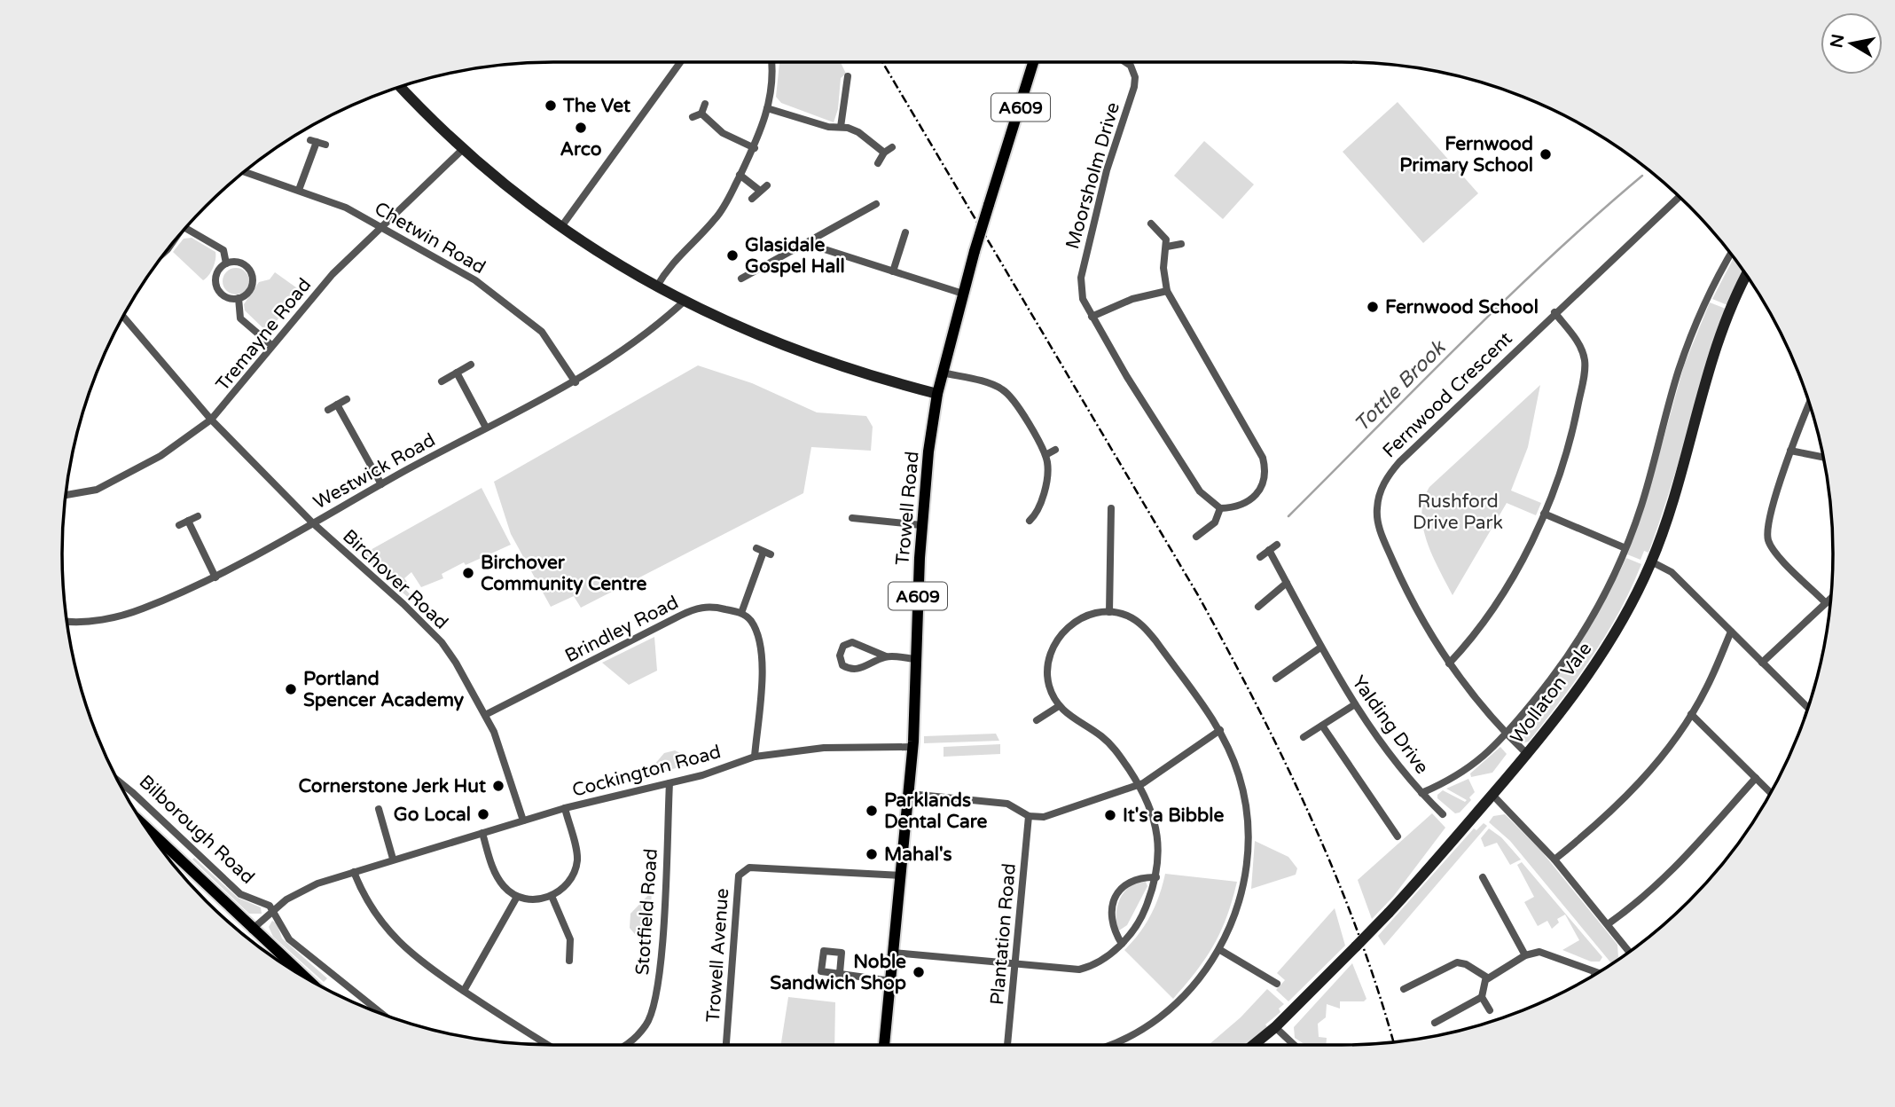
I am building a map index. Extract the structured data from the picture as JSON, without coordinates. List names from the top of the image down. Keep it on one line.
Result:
{"streets":{"main road":["A609","Trowell Road","Bilborough Road"],"street":["Moorsholm Drive","Chetwin Road","Tremayne Road","Fernwood Crescent","Westwick Road","Birchover Road","Brindley Road","Wollaton Vale","Yalding Drive","Cockington Road","Stotfield Road","Plantation Road","Trowell Avenue"]},"crossings":[["Chetwin Road","Tremayne Road"],["Chetwin Road","Westwick Road"],["Tremayne Road","Birchover Road"],["Fernwood Crescent","Wollaton Vale"],["Westwick Road","Birchover Road"],["Trowell Road","Cockington Road"],["Trowell Road","Trowell Avenue"],["Birchover Road","Brindley Road"],["Birchover Road","Cockington Road"],["Wollaton Vale","Yalding Drive"],["Cockington Road","Bilborough Road"],["Cockington Road","Stotfield Road"]],"water":["Tottle Brook"],"parks":["Rushford Drive Park"],"places":["The Vet","Arco","Fernwood Primary School","Glasidale Gospel Hall","Fernwood School","Birchover Community Centre","Portland Spencer Academy","Cornerstone Jerk Hut","Parklands Dental Care","Go Local","It's a Bibble","Mahal's","Noble Sandwich Shop"],"north":"left"}
